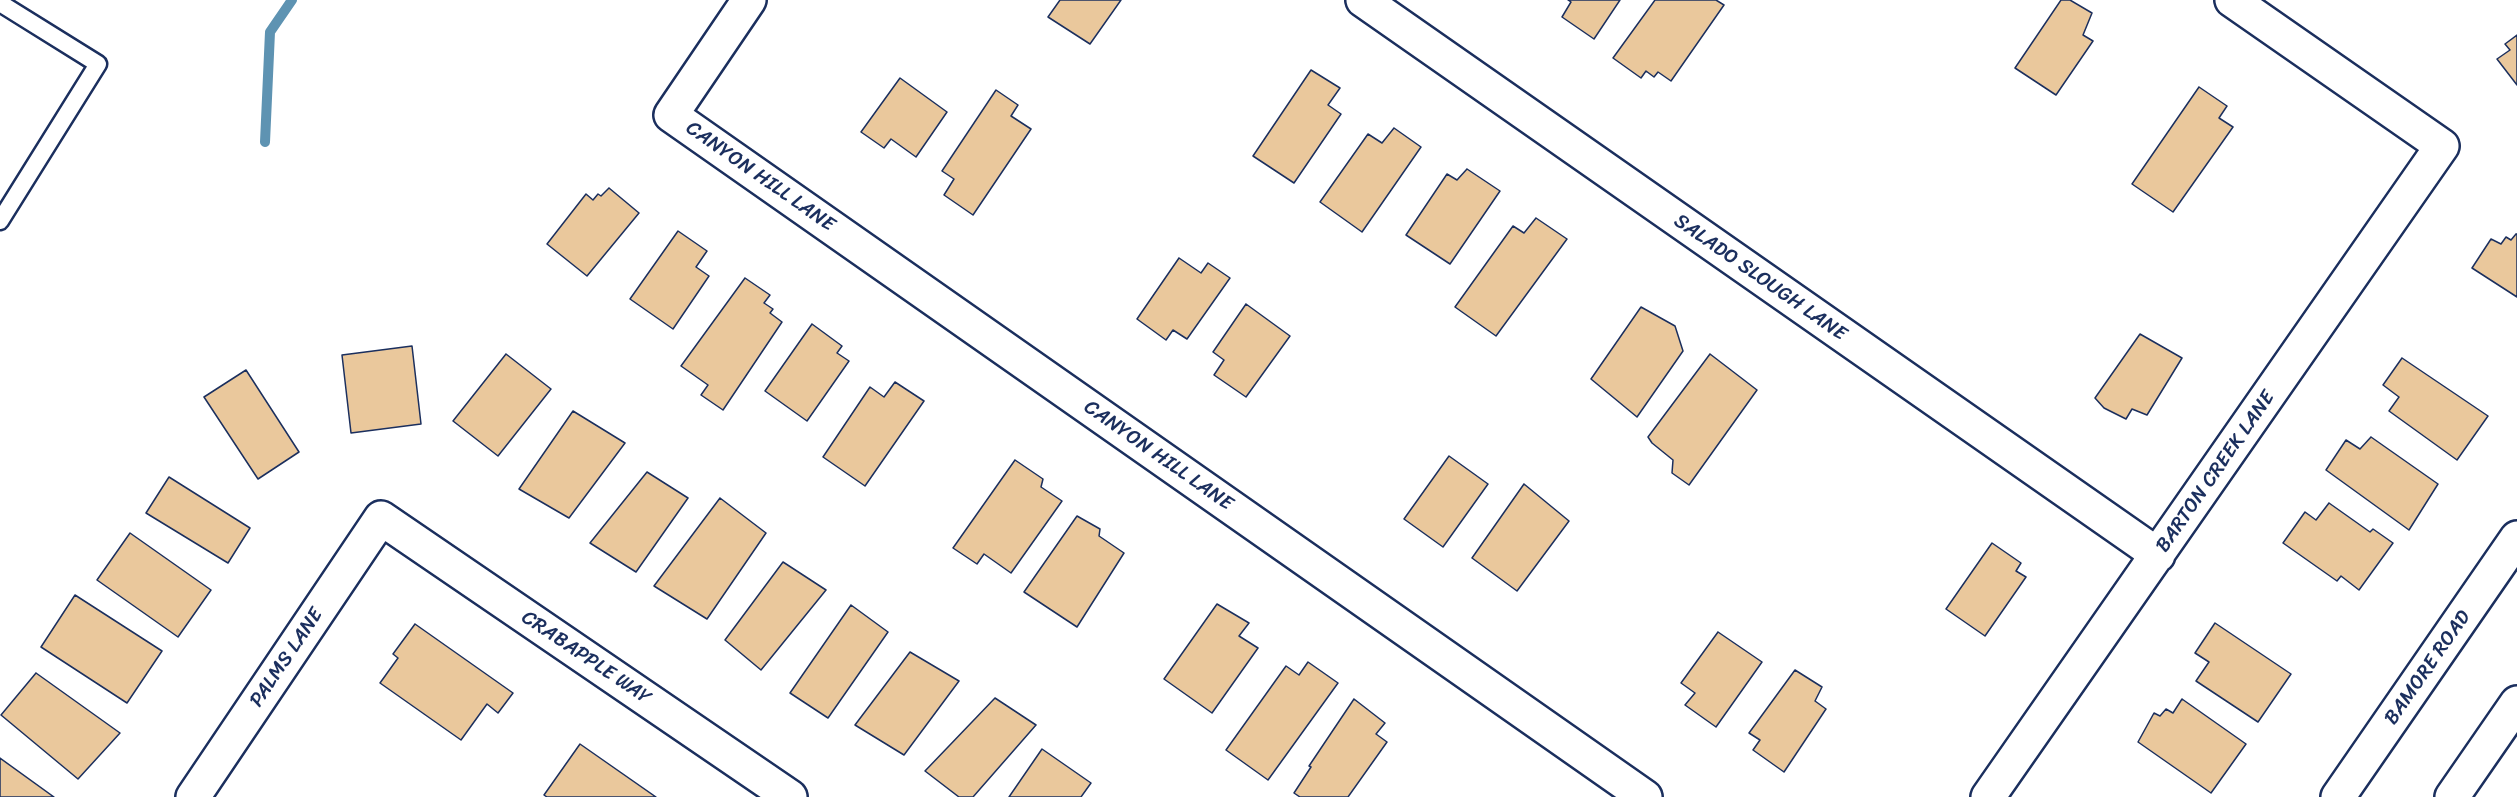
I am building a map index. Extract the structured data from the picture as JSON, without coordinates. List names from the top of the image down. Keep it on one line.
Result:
{"streets":{"street":["CANYON HILL LANE","SALADO SLOUGH LANE","BARTON CREEK LANE","PALMS LANE","CRABAPPLE WAY","BAMORE ROAD"]},"crossings":[["SALADO SLOUGH LANE","BARTON CREEK LANE"],["PALMS LANE","CRABAPPLE WAY"]]}
